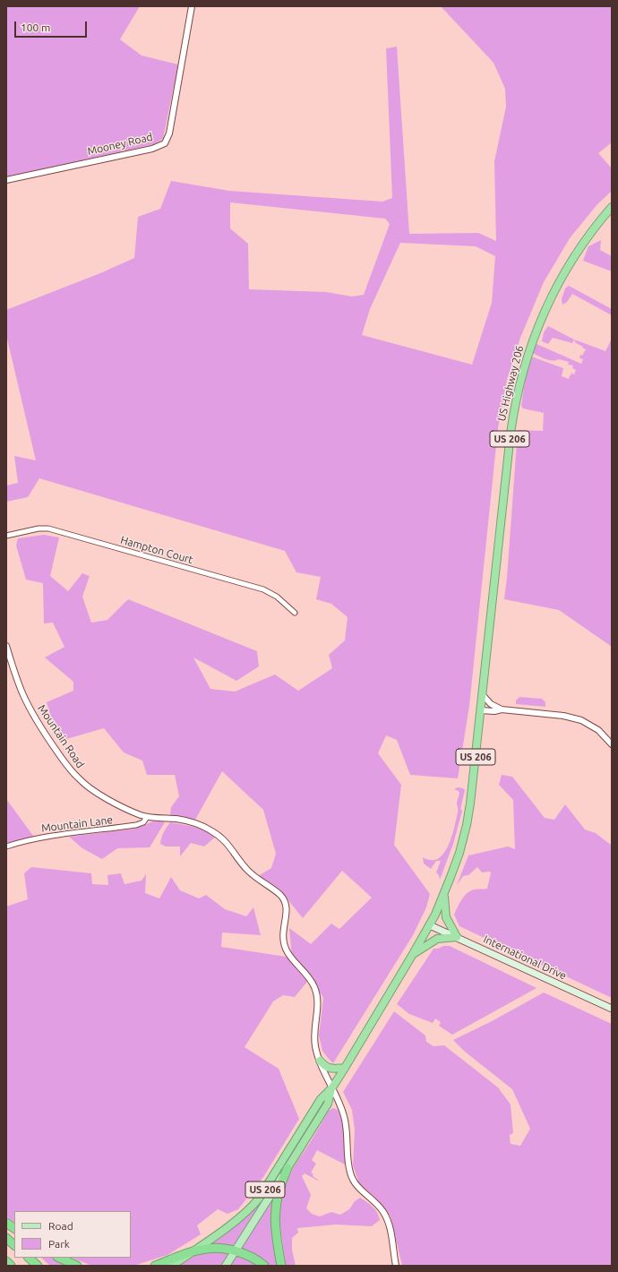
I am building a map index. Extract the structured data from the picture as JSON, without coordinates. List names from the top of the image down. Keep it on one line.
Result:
{"streets":{"highway":["US Highway 206","US 206"],"main road":["International Drive"],"street":["Mooney Road","Hampton Court","Mountain Road","Mountain Lane"]},"crossings":[["US Highway 206","US 206"],["US 206","Mountain Road"],["US 206","International Drive"],["Mountain Road","Mountain Lane"]],"legend":["Road","Park"],"scale_bar":"100 m"}
